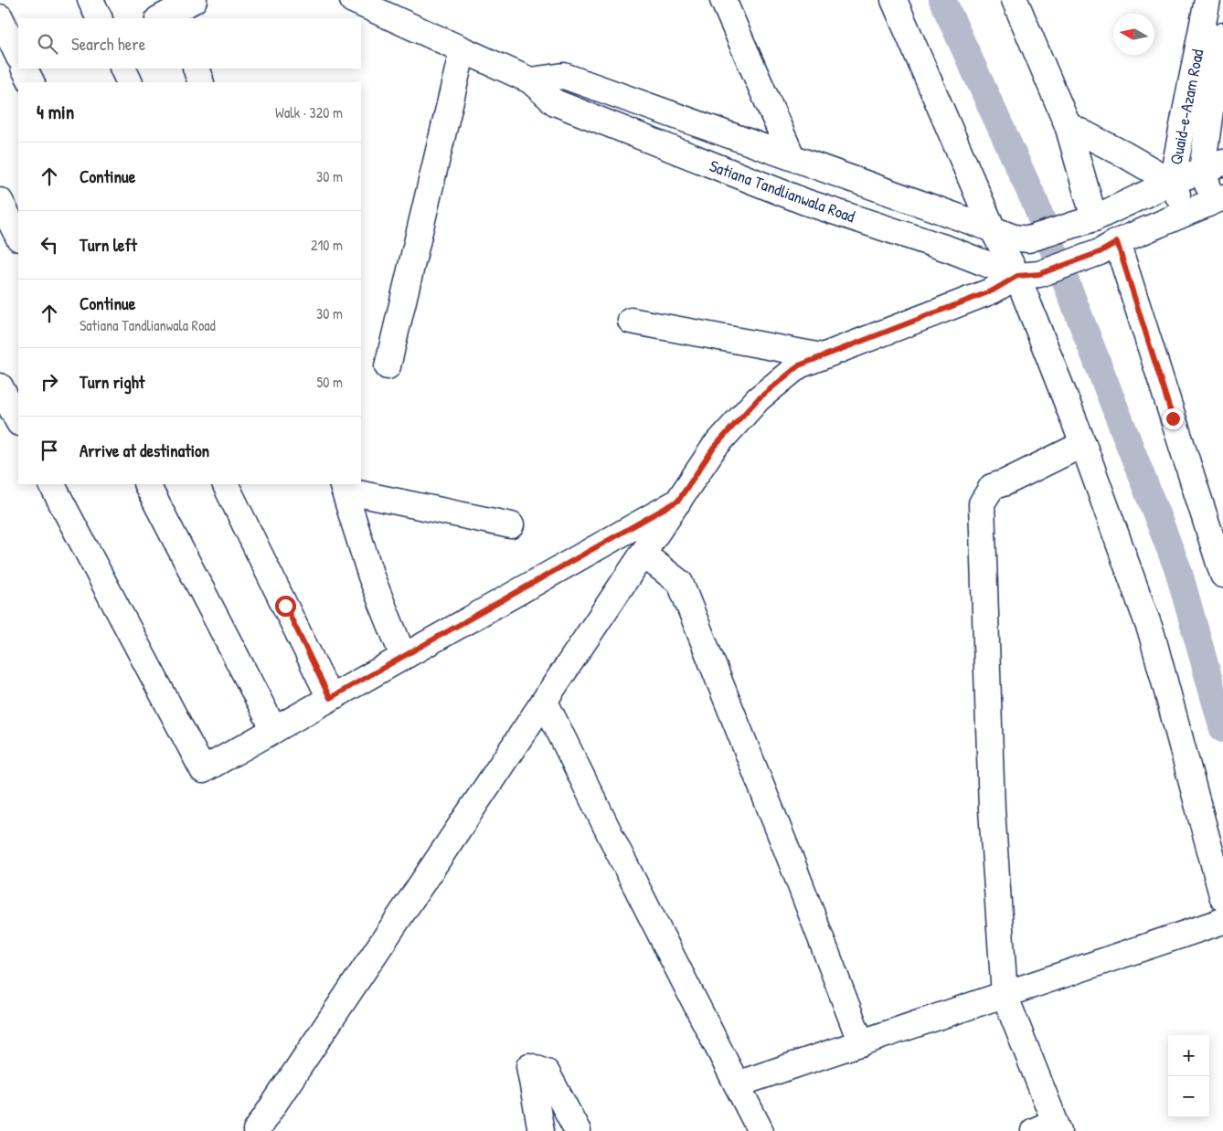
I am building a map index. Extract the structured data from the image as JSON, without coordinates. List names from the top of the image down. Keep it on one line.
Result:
{"streets":{"street":["Quaid-e-Azam Road","Satiana Tandlianwala Road"]},"north":"left","page":{"search":"Search here","heading":["4 min","Walk · 320 m"],"list":[["Continue","30 m"],["Turn left","210 m"],["Continue","Satiana Tandlianwala Road","30 m"],["Turn right","50 m"],"Arrive at destination"],"map_buttons":["+","−"]}}
